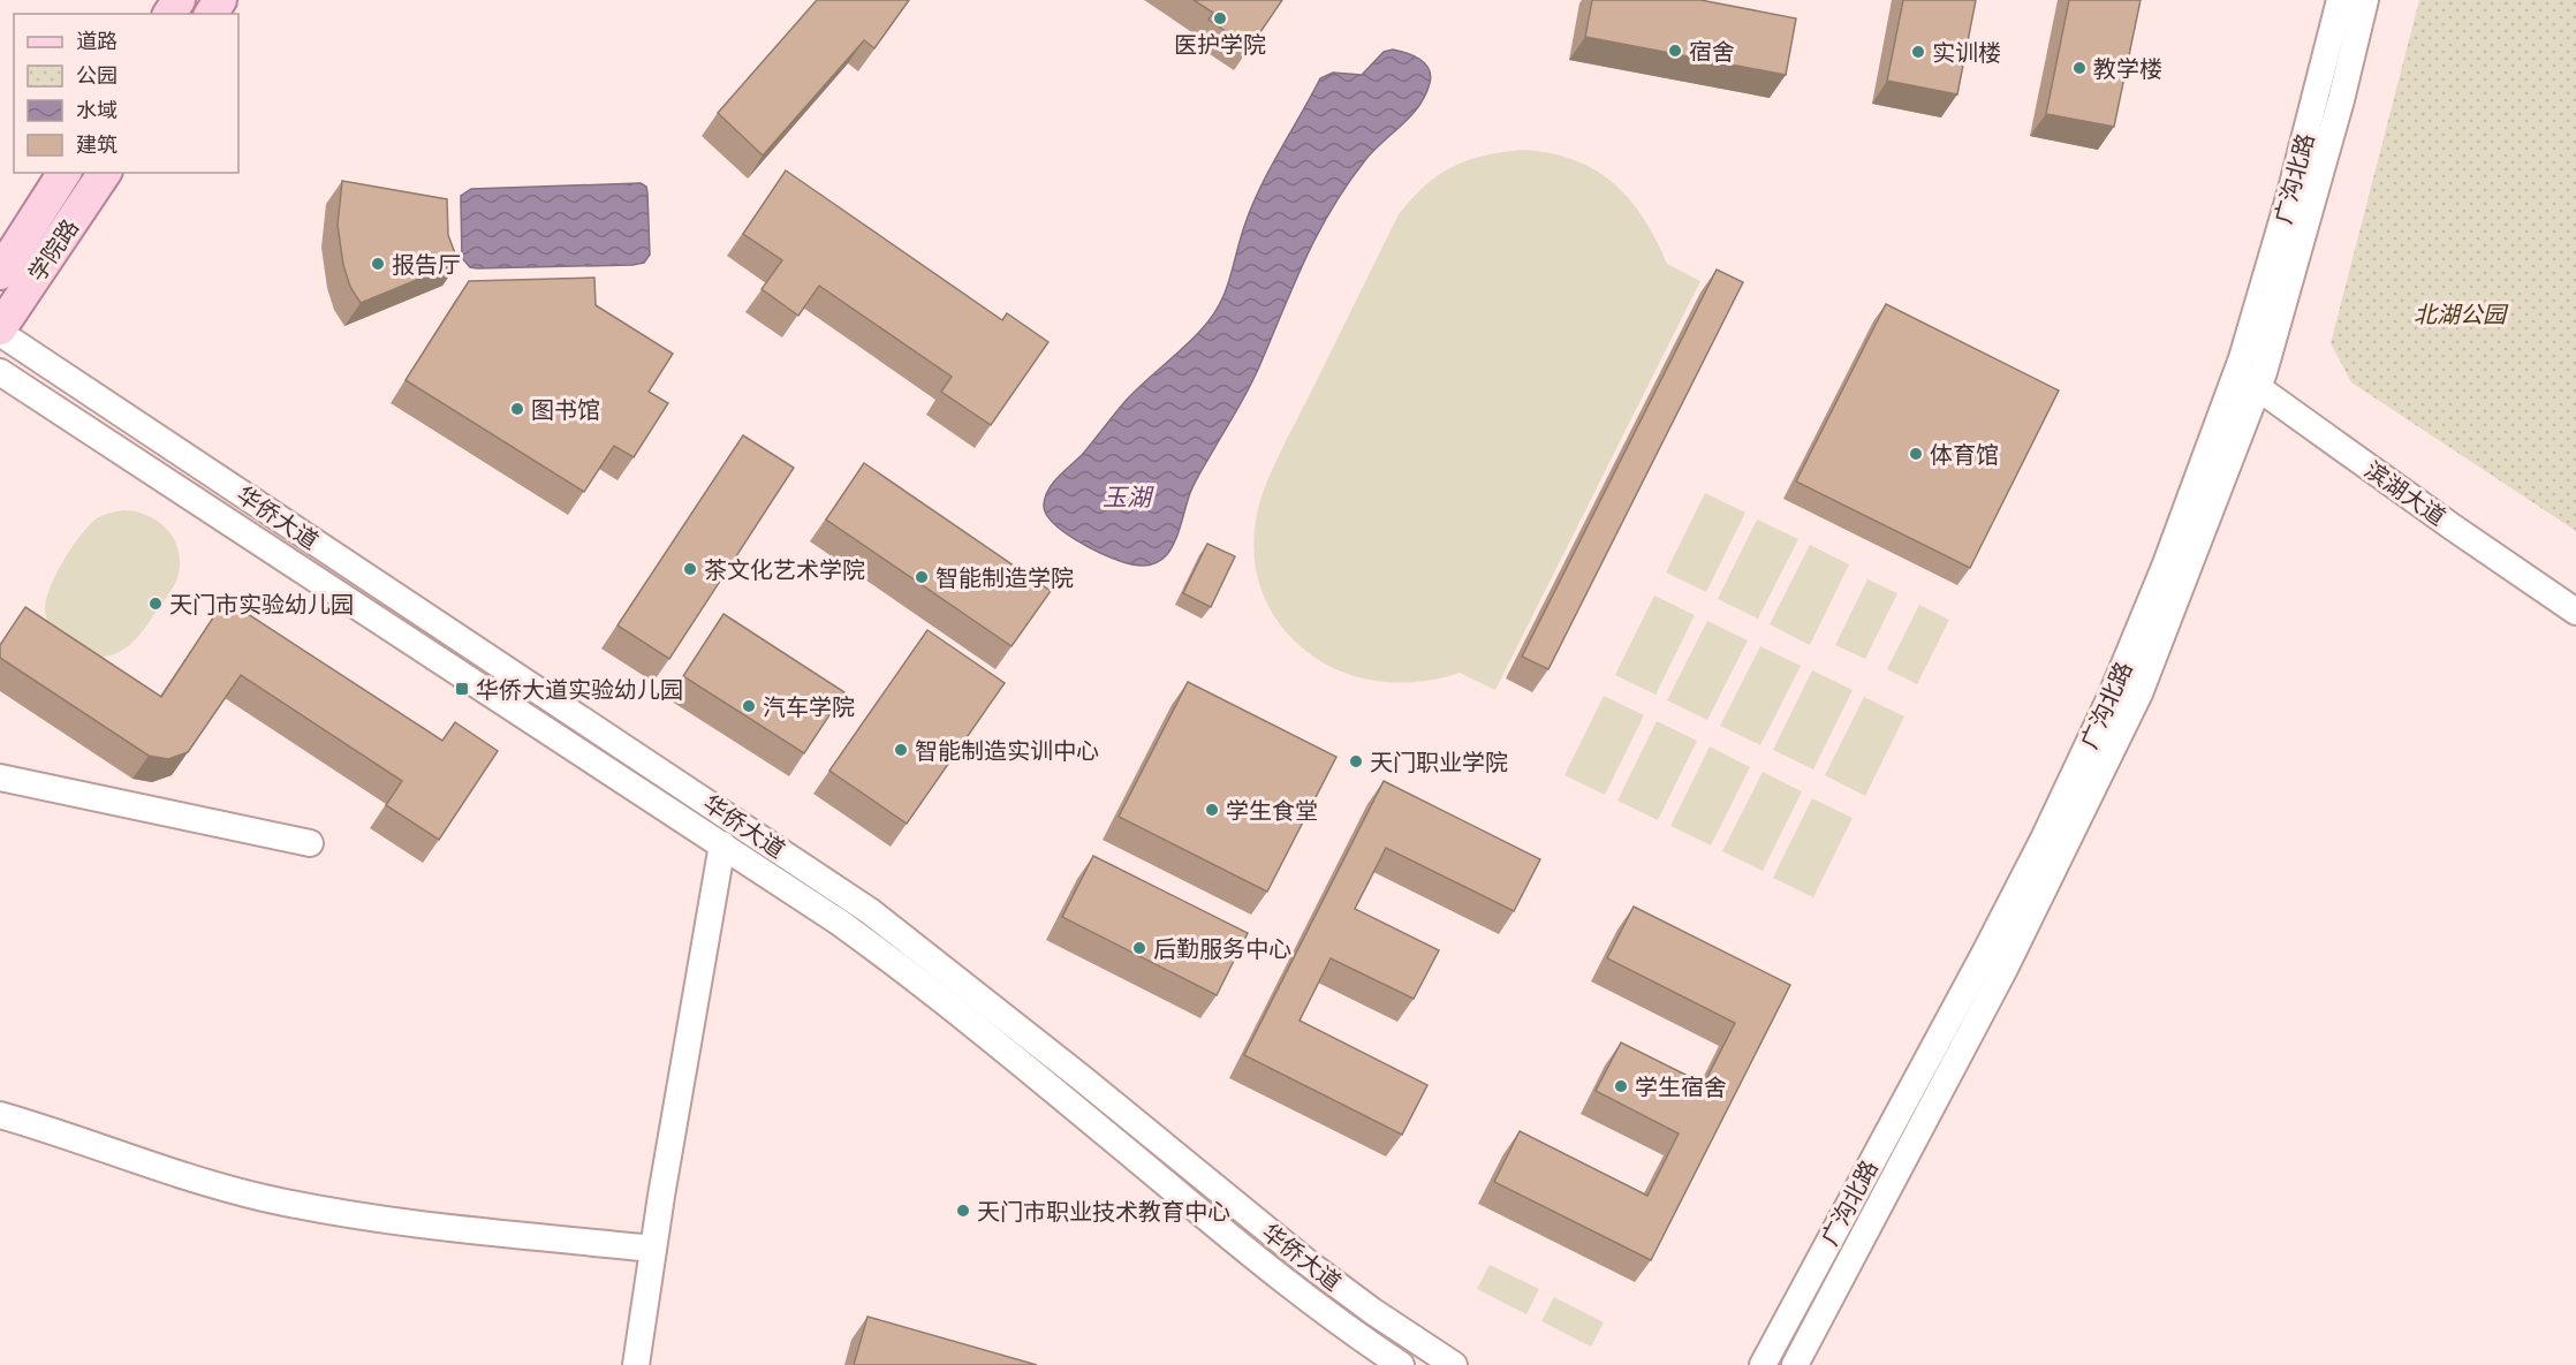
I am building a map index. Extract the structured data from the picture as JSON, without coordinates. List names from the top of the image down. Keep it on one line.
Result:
{"streets":{"main road":["学院路"],"street":["广沟北路","滨湖大道","华侨大道"]},"crossings":[["广沟北路","滨湖大道"],["学院路","华侨大道"]],"water":["玉湖"],"parks":["北湖公园"],"places":{"other":["医护学院","宿舍","实训楼","教学楼","报告厅","图书馆","体育馆","茶文化艺术学院","智能制造学院","天门市实验幼儿园","汽车学院","智能制造实训中心","天门职业学院","学生食堂","后勤服务中心","学生宿舍","天门市职业技术教育中心"],"transit":["华侨大道实验幼儿园"]},"legend":["道路","公园","水域","建筑"]}
